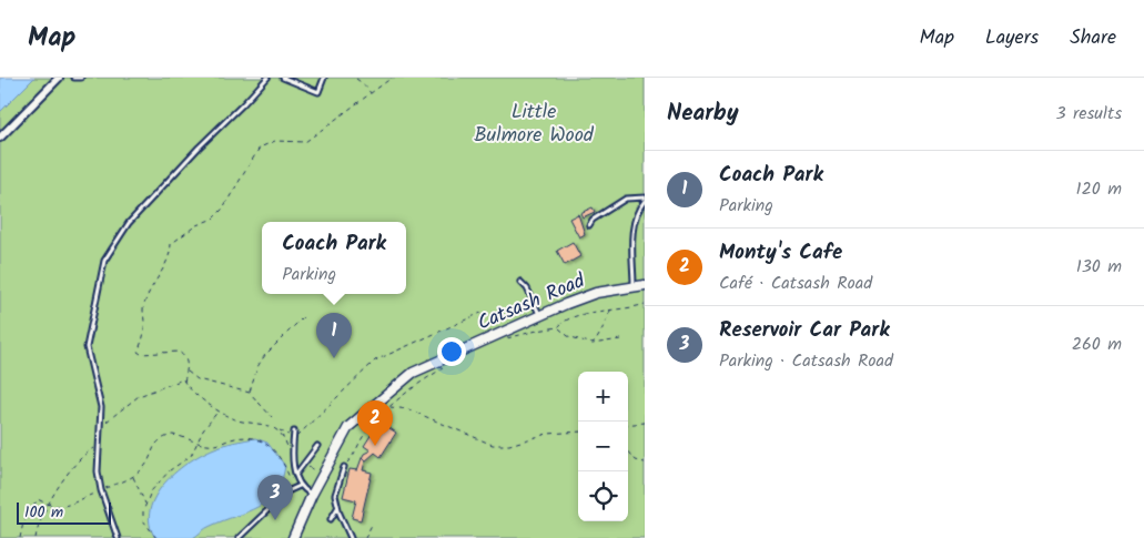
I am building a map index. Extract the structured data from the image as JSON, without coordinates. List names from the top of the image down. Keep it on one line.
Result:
{"streets":{"street":["Catsash Road"]},"parks":["Little Bulmore Wood"],"scale_bar":"100 m","page":{"header":"Map","nav":["Map","Layers","Share"],"heading":["Nearby","3 results"],"list":[{"mark":"1","name":"Coach Park","note":"Parking","value":"120 m"},{"mark":"2","name":"Monty's Cafe","note":"Café · Catsash Road","value":"130 m"},{"mark":"3","name":"Reservoir Car Park","note":"Parking · Catsash Road","value":"260 m"}],"popup":["Coach Park","Parking"],"pins":["1","2","3"],"map_buttons":["+","−"],"scale":"100 m"}}
